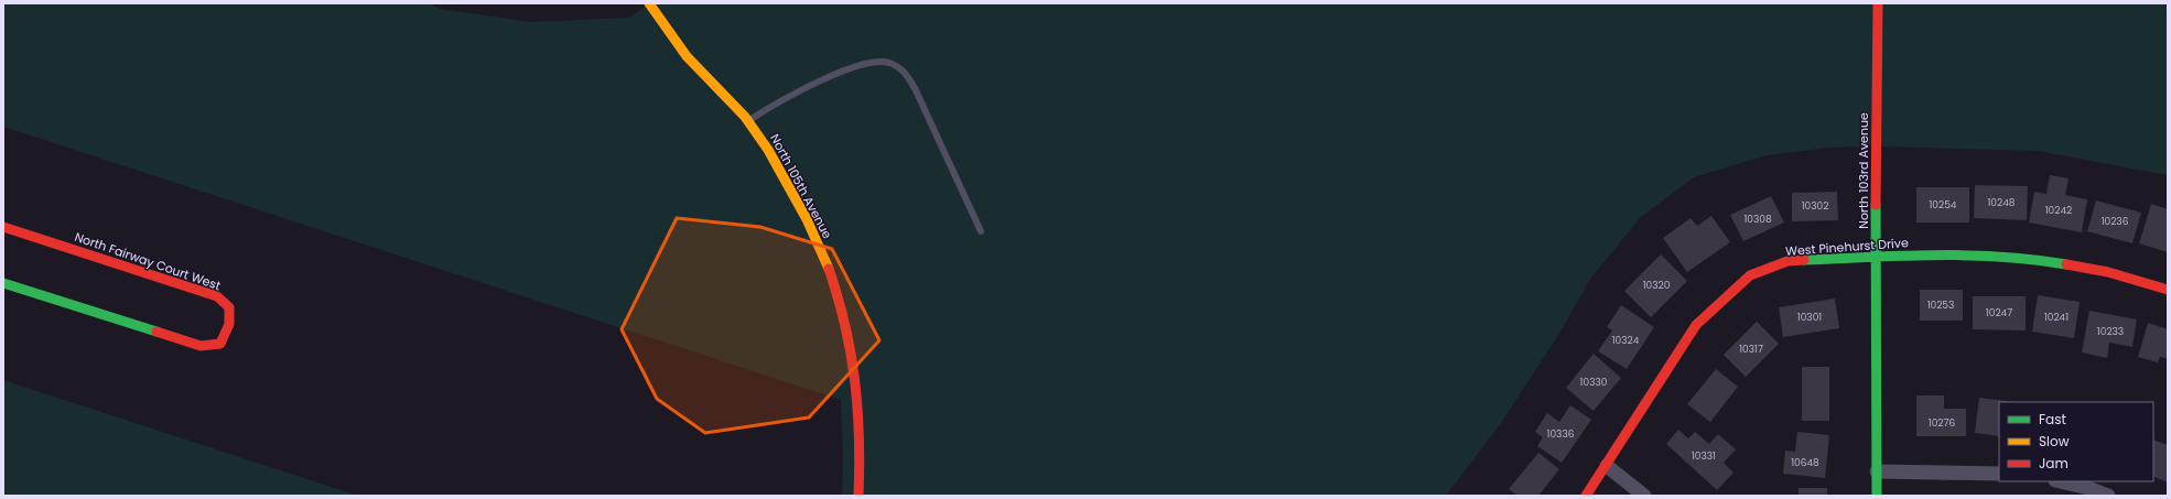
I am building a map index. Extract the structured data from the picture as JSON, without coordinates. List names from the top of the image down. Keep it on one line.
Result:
{"streets":{"street":["North 103rd Avenue","North 105th Avenue","West Pinehurst Drive","North Fairway Court West"]},"crossings":[["North 103rd Avenue","West Pinehurst Drive"]],"house_numbers":["10248","10254","10302","10242","10308","10236","10320","10253","10247","10301","10241","10233","10324","10317","10330","10276","10336","10331","10648"],"legend":["Fast","Slow","Jam"]}
